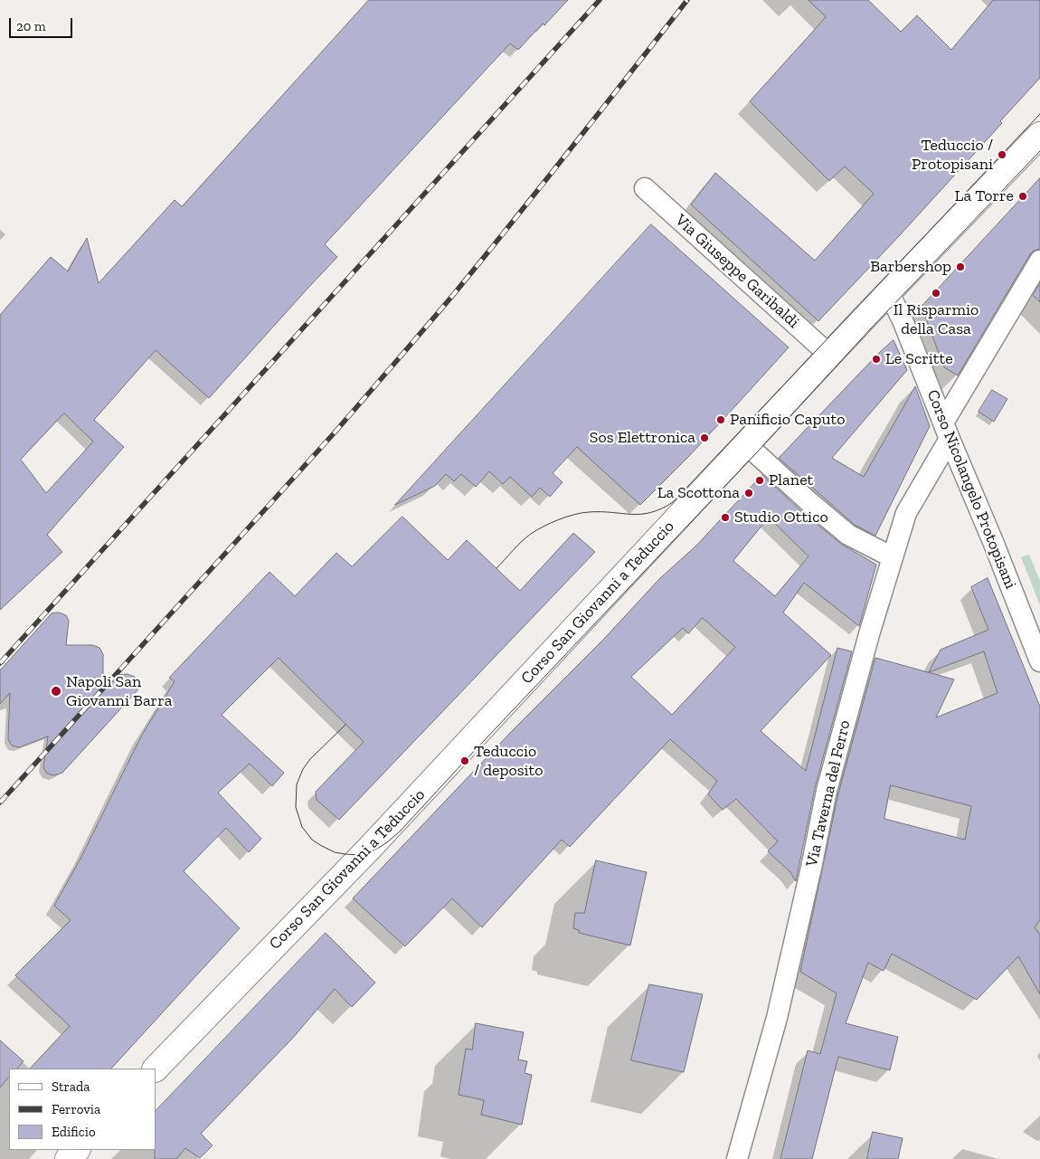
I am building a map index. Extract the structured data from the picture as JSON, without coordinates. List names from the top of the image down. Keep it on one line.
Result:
{"streets":{"main road":["Corso San Giovanni a Teduccio"],"street":["Via Giuseppe Garibaldi","Corso Nicolangelo Protopisani","Via Taverna del Ferro"]},"crossings":[["Via Giuseppe Garibaldi","Corso San Giovanni a Teduccio"],["Corso Nicolangelo Protopisani","Corso San Giovanni a Teduccio"],["Corso Nicolangelo Protopisani","Via Taverna del Ferro"]],"places":["Teduccio / Protopisani","La Torre","Barbershop","Il Risparmio della Casa","Le Scritte","Panificio Caputo","Sos Elettronica","Planet","La Scottona","Studio Ottico","Napoli San Giovanni Barra","Teduccio / deposito"],"legend":["Strada","Ferrovia","Edificio"],"scale_bar":"20 m"}
